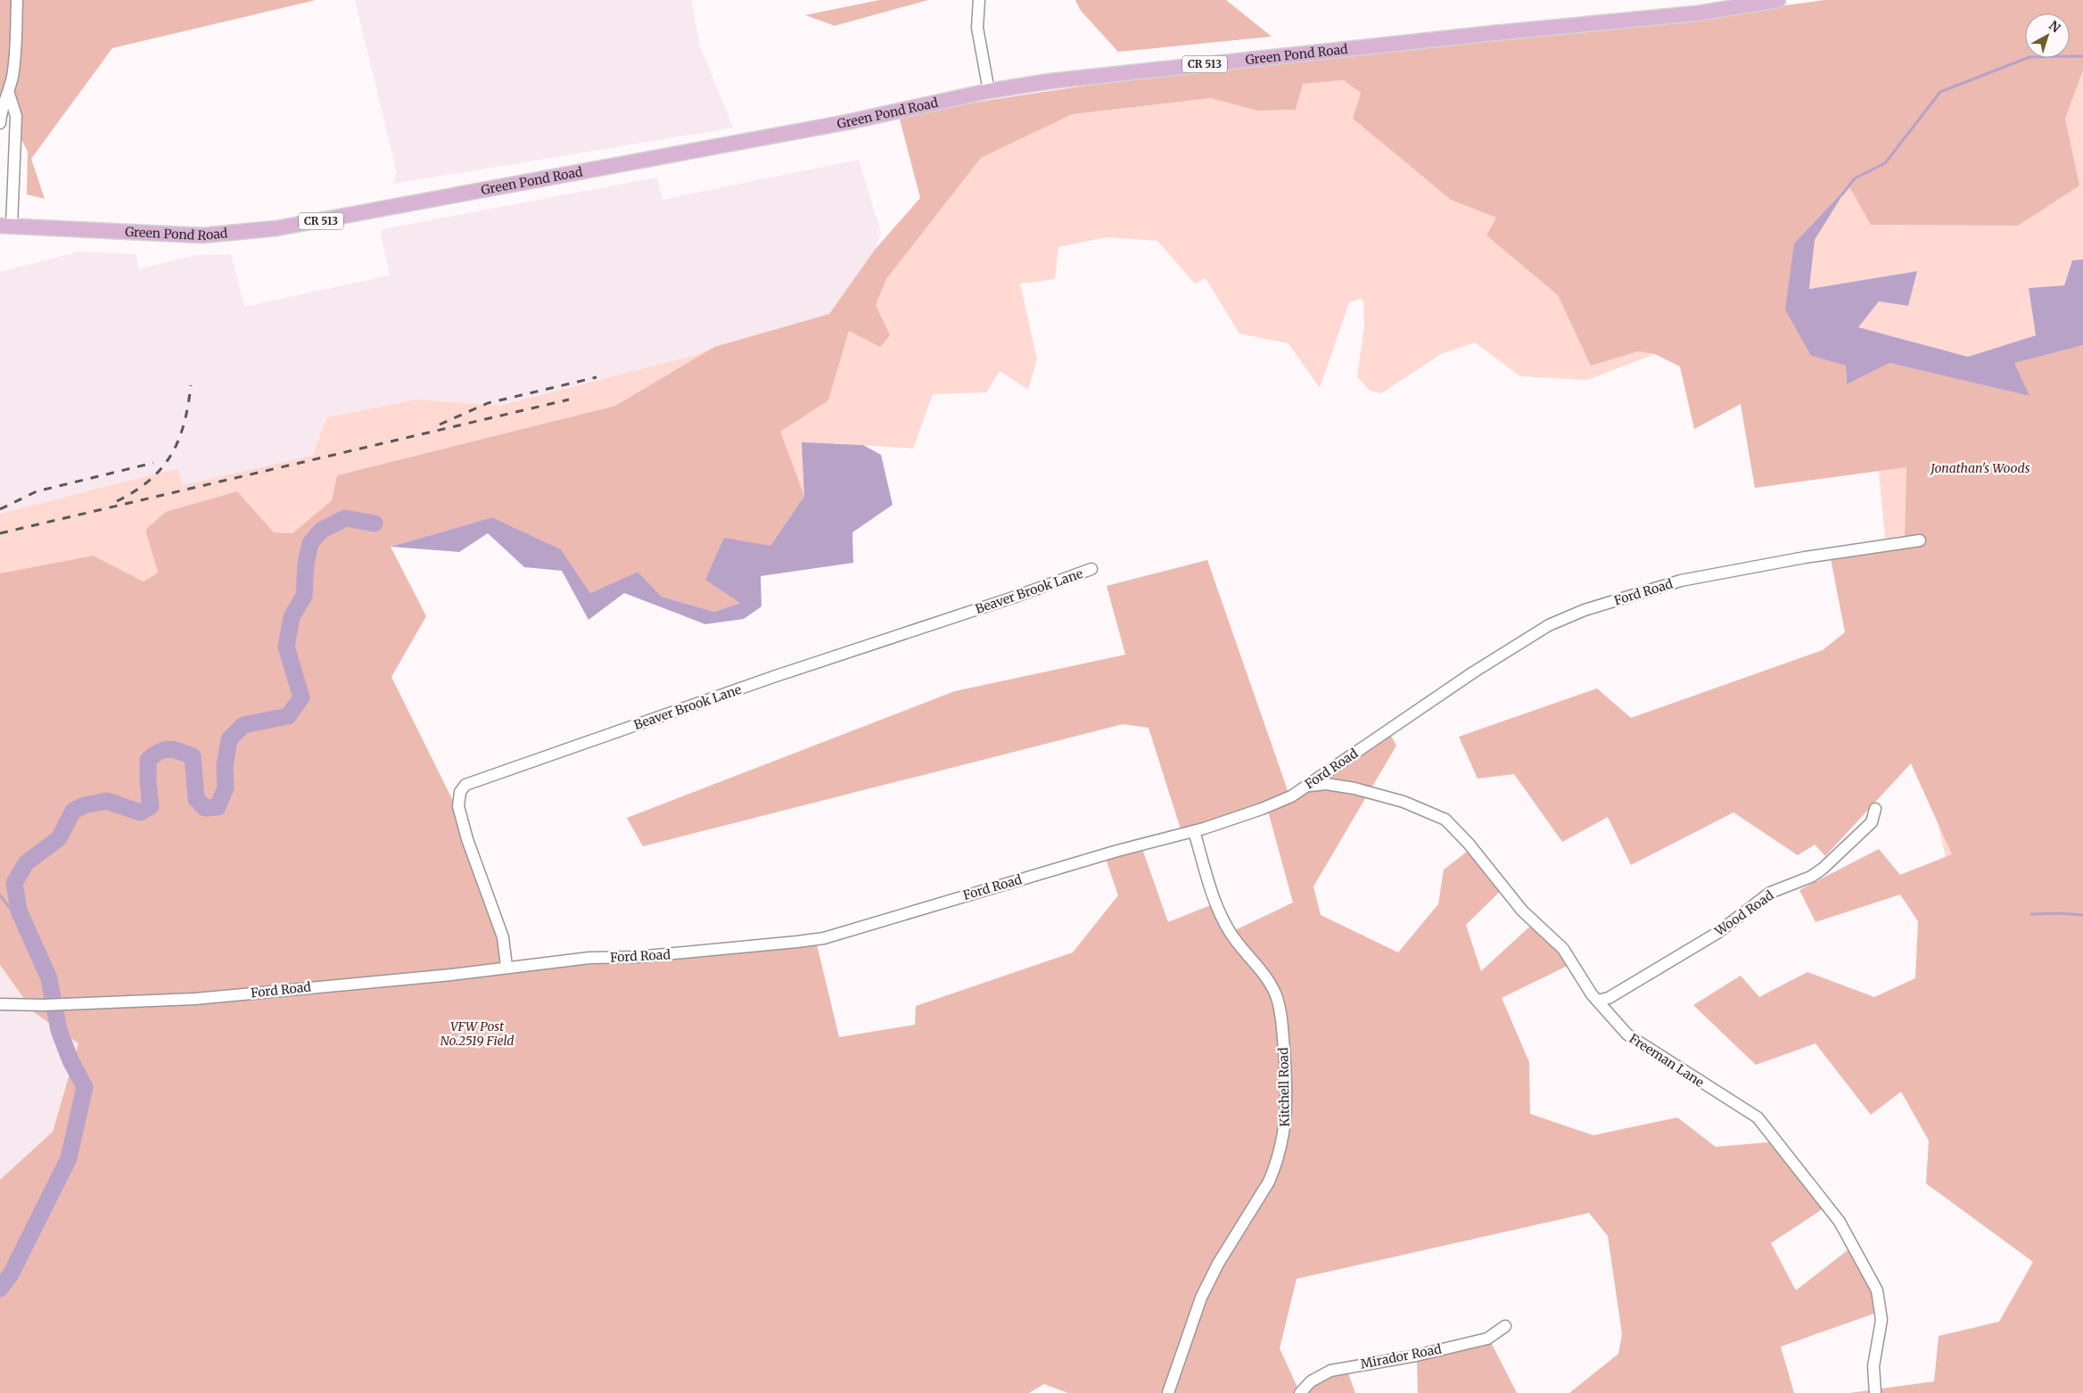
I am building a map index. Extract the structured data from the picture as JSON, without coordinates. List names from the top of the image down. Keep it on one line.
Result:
{"streets":{"main road":["Green Pond Road","CR 513"],"street":["Beaver Brook Lane","Ford Road","Wood Road","Freeman Lane","Kitchell Road","Mirador Road"]},"crossings":[["Beaver Brook Lane","Ford Road"],["Ford Road","Freeman Lane"],["Ford Road","Kitchell Road"],["Wood Road","Freeman Lane"]],"parks":["Jonathan's Woods","VFW Post No.2519 Field"],"north":"top right"}
